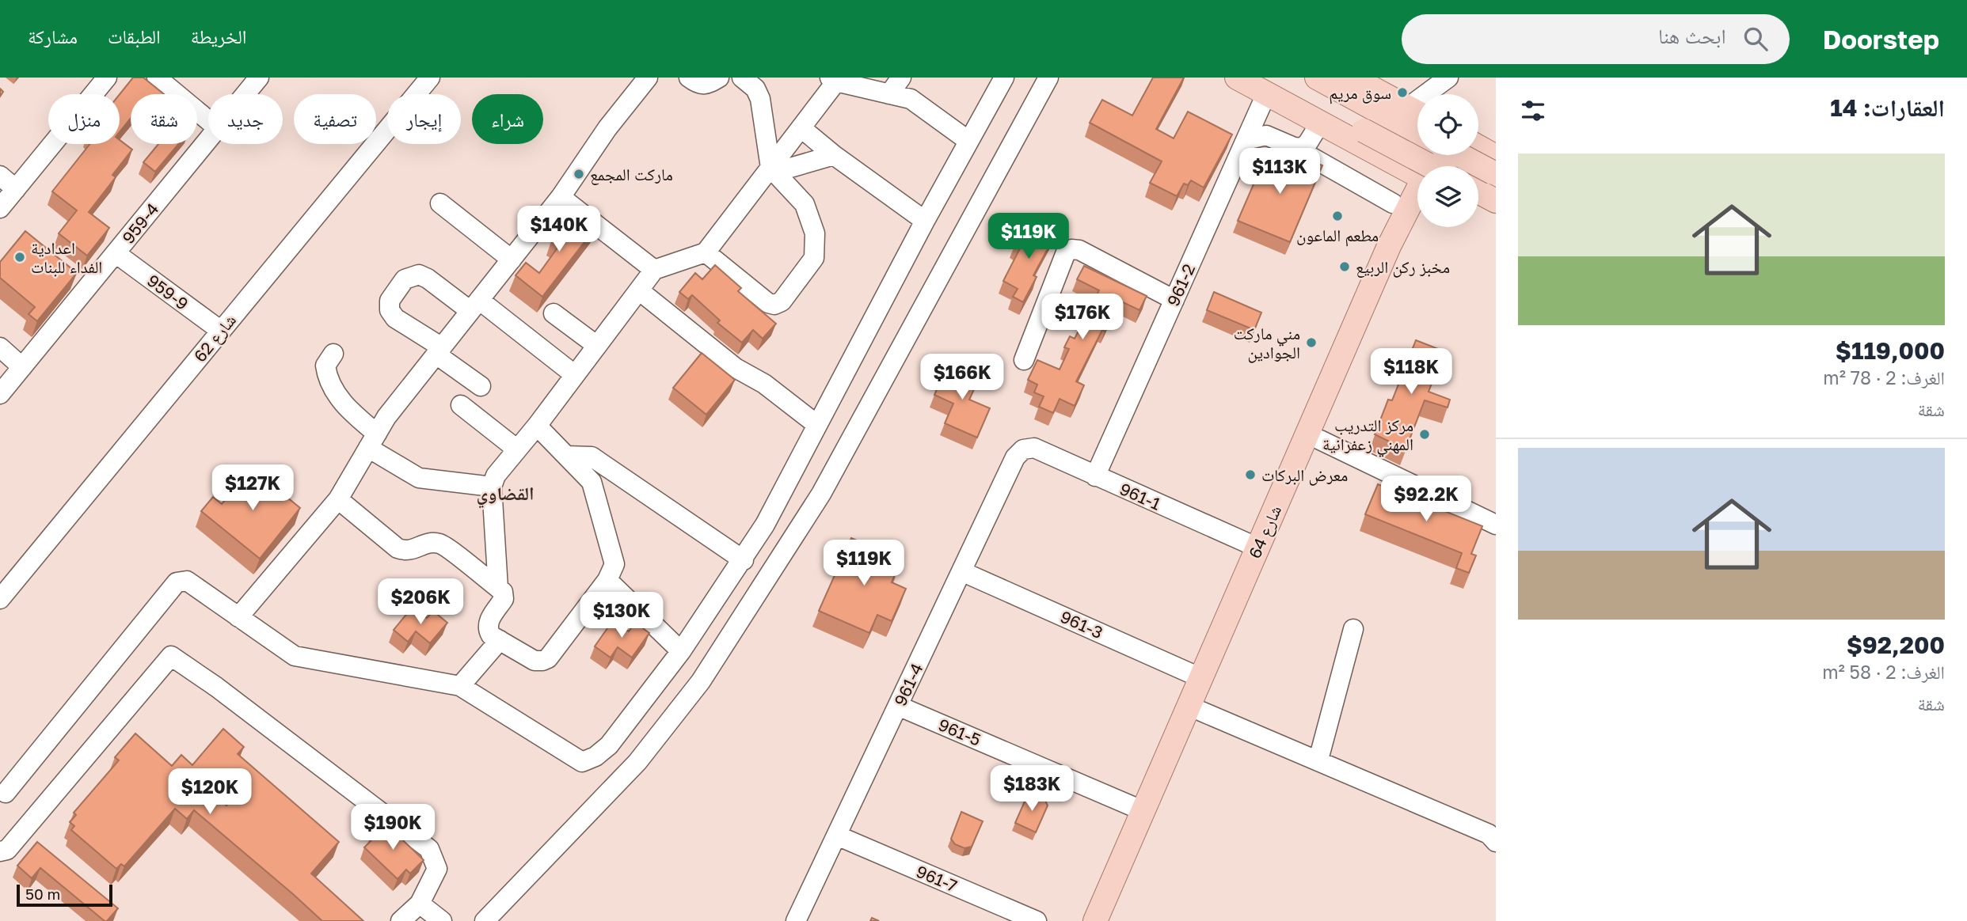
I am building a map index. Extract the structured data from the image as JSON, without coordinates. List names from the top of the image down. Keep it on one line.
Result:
{"streets":{"main road":["شارع 64"],"street":["959-4","961-2","959-9","شارع 62","961-1","961-3","961-4","961-5","961-7"]},"crossings":[["959-4","959-9"],["961-2","961-1"],["959-9","شارع 62"],["961-1","شارع 64"],["961-1","961-4"],["شارع 64","961-3"],["شارع 64","961-5"],["961-3","961-4"],["961-4","961-5"],["961-4","961-7"]],"districts":["القضاوي"],"places":["سوق مريم","ماركت المجمع","مطعم الماعون","اعدادية الفداء للبنات","مخبز ركن الربيع","مني ماركت الجوادين","مركز التدريب المهني زعفرانية","معرض البركات"],"scale_bar":"50 m","page":{"header":"Doorstep","search":"ابحث هنا","nav":["الخريطة","الطبقات","مشاركة"],"heading":"العقارات: 14","chip":["شراء","إيجار","تصفية","جديد","شقة","منزل"],"list":[{"name":"$119,000","note":"الغرف: 2 · 78 m² · شقة"},{"name":"$92,200","note":"الغرف: 2 · 58 m² · شقة"}],"price":["$113K","$140K","$119K","$176K","$118K","$166K","$127K","$92.2K","$119K","$206K","$130K","$183K","$120K","$190K"],"scale":"50 m"}}
